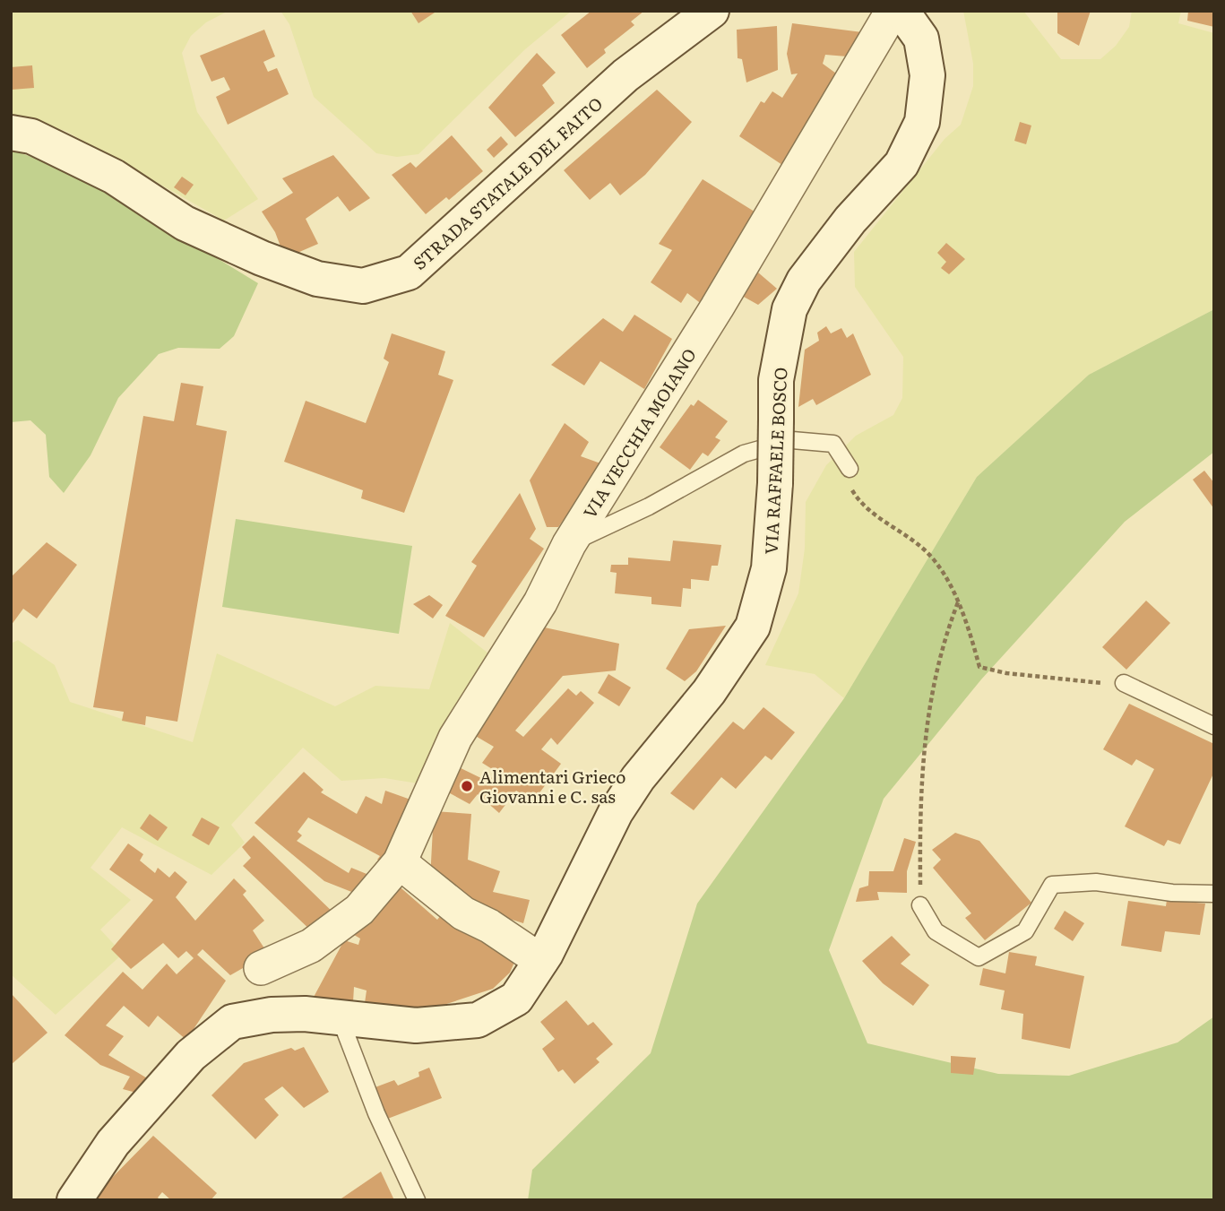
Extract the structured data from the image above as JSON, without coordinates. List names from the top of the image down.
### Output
{
  "streets": {
    "street": ["STRADA STATALE DEL FAITO", "VIA VECCHIA MOIANO", "VIA RAFFAELE BOSCO"]
  },
  "places": ["Alimentari Grieco Giovanni e C. sas"]
}
